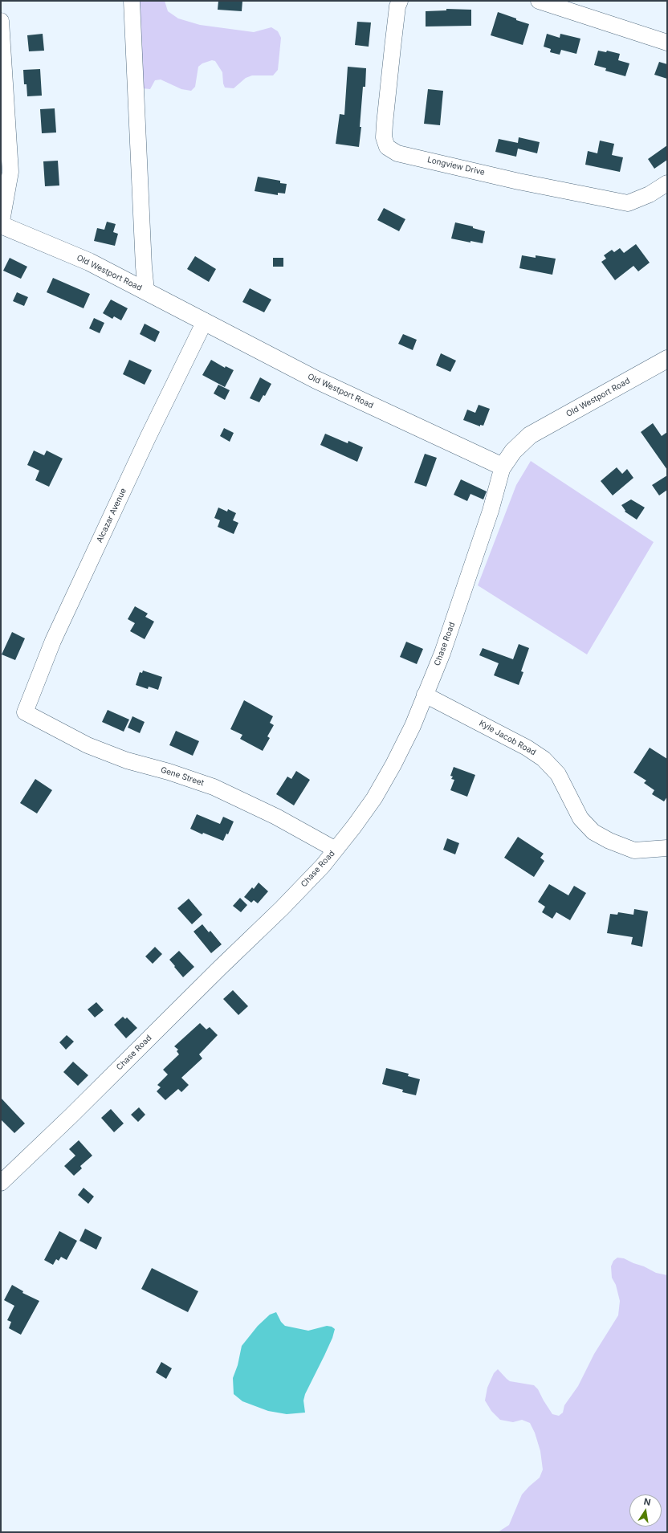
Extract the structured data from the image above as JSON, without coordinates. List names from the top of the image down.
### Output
{
  "streets": {
    "main road": ["Old Westport Road"],
    "street": [
      "Longview Drive",
      "Alcazar Avenue",
      "Chase Road",
      "Kyle Jacob Road",
      "Gene Street"
    ]
  },
  "crossings": [
    ["Old Westport Road", "Alcazar Avenue"],
    ["Old Westport Road", "Chase Road"],
    ["Alcazar Avenue", "Gene Street"],
    ["Chase Road", "Kyle Jacob Road"],
    ["Chase Road", "Gene Street"]
  ],
  "north": "top"
}
